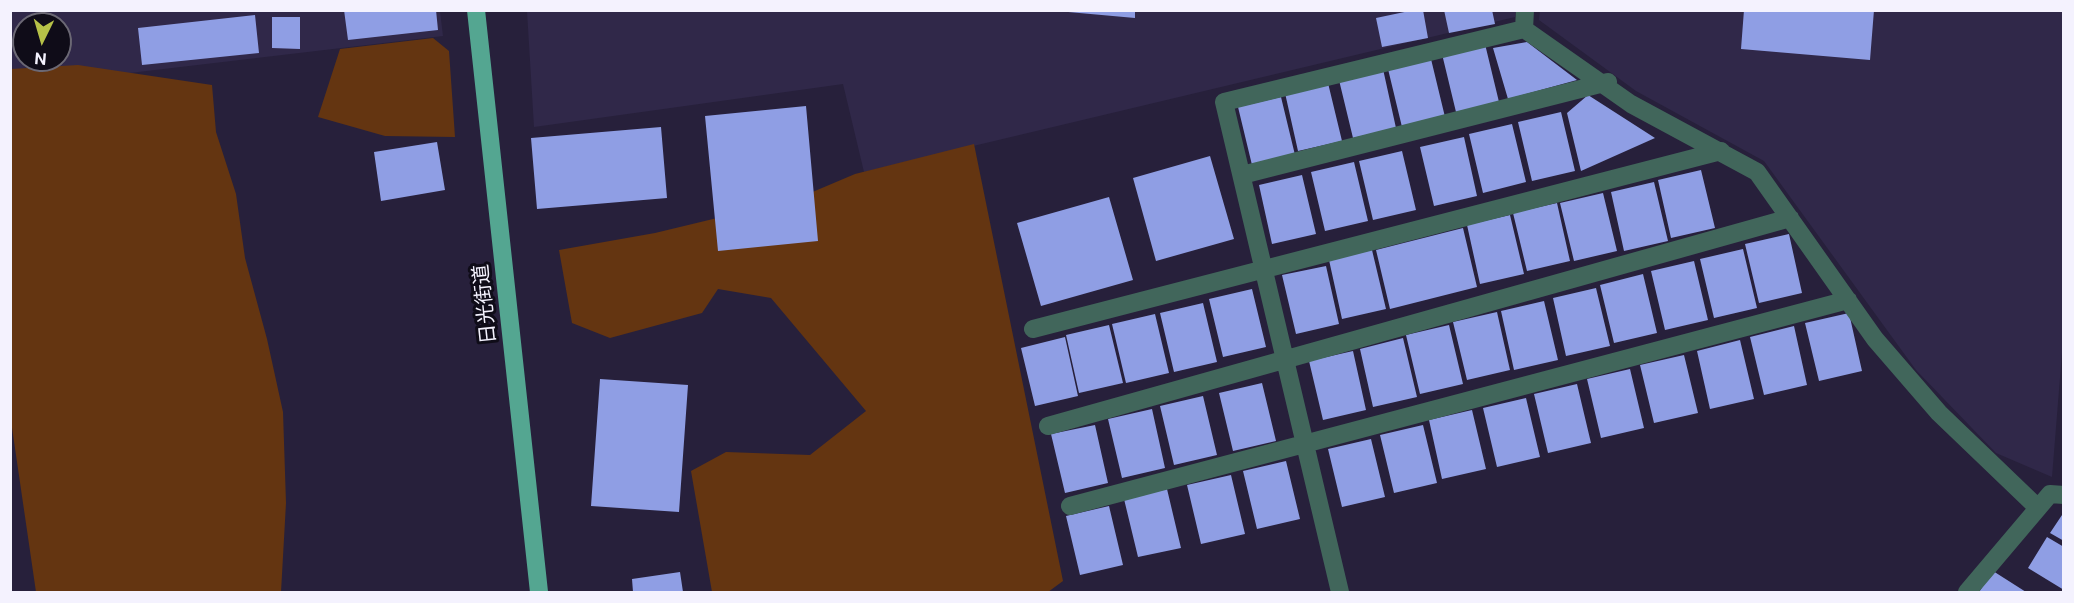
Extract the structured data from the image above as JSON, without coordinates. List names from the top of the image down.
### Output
{
  "streets": {
    "main road": ["日光街道"]
  },
  "north": "bottom"
}
